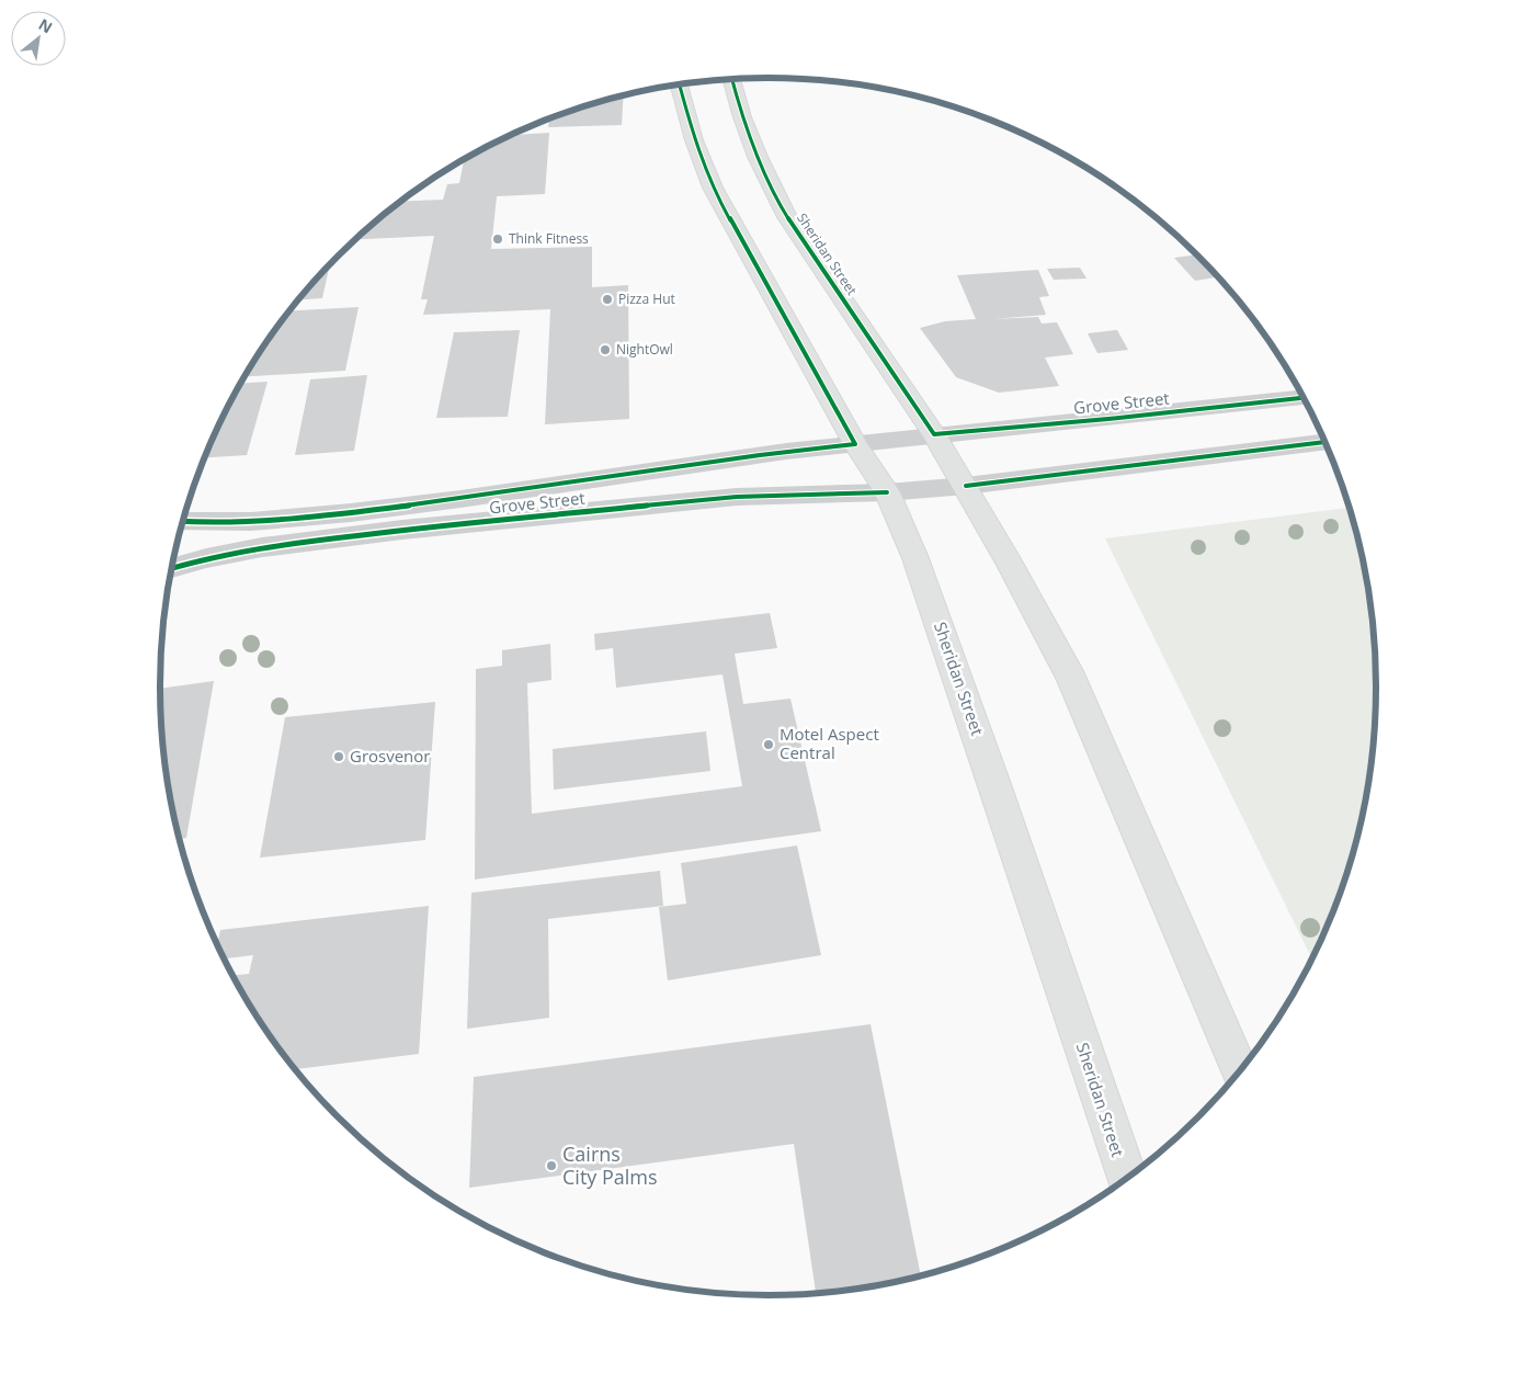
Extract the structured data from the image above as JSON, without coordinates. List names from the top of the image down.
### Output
{
  "streets": {
    "highway": ["Sheridan Street"],
    "street": ["Grove Street"]
  },
  "crossings": [
    ["Sheridan Street", "Grove Street"]
  ],
  "places": [
    "Think Fitness",
    "Pizza Hut",
    "NightOwl",
    "Motel Aspect Central",
    "Grosvenor",
    "Cairns City Palms"
  ],
  "north": "top right"
}
